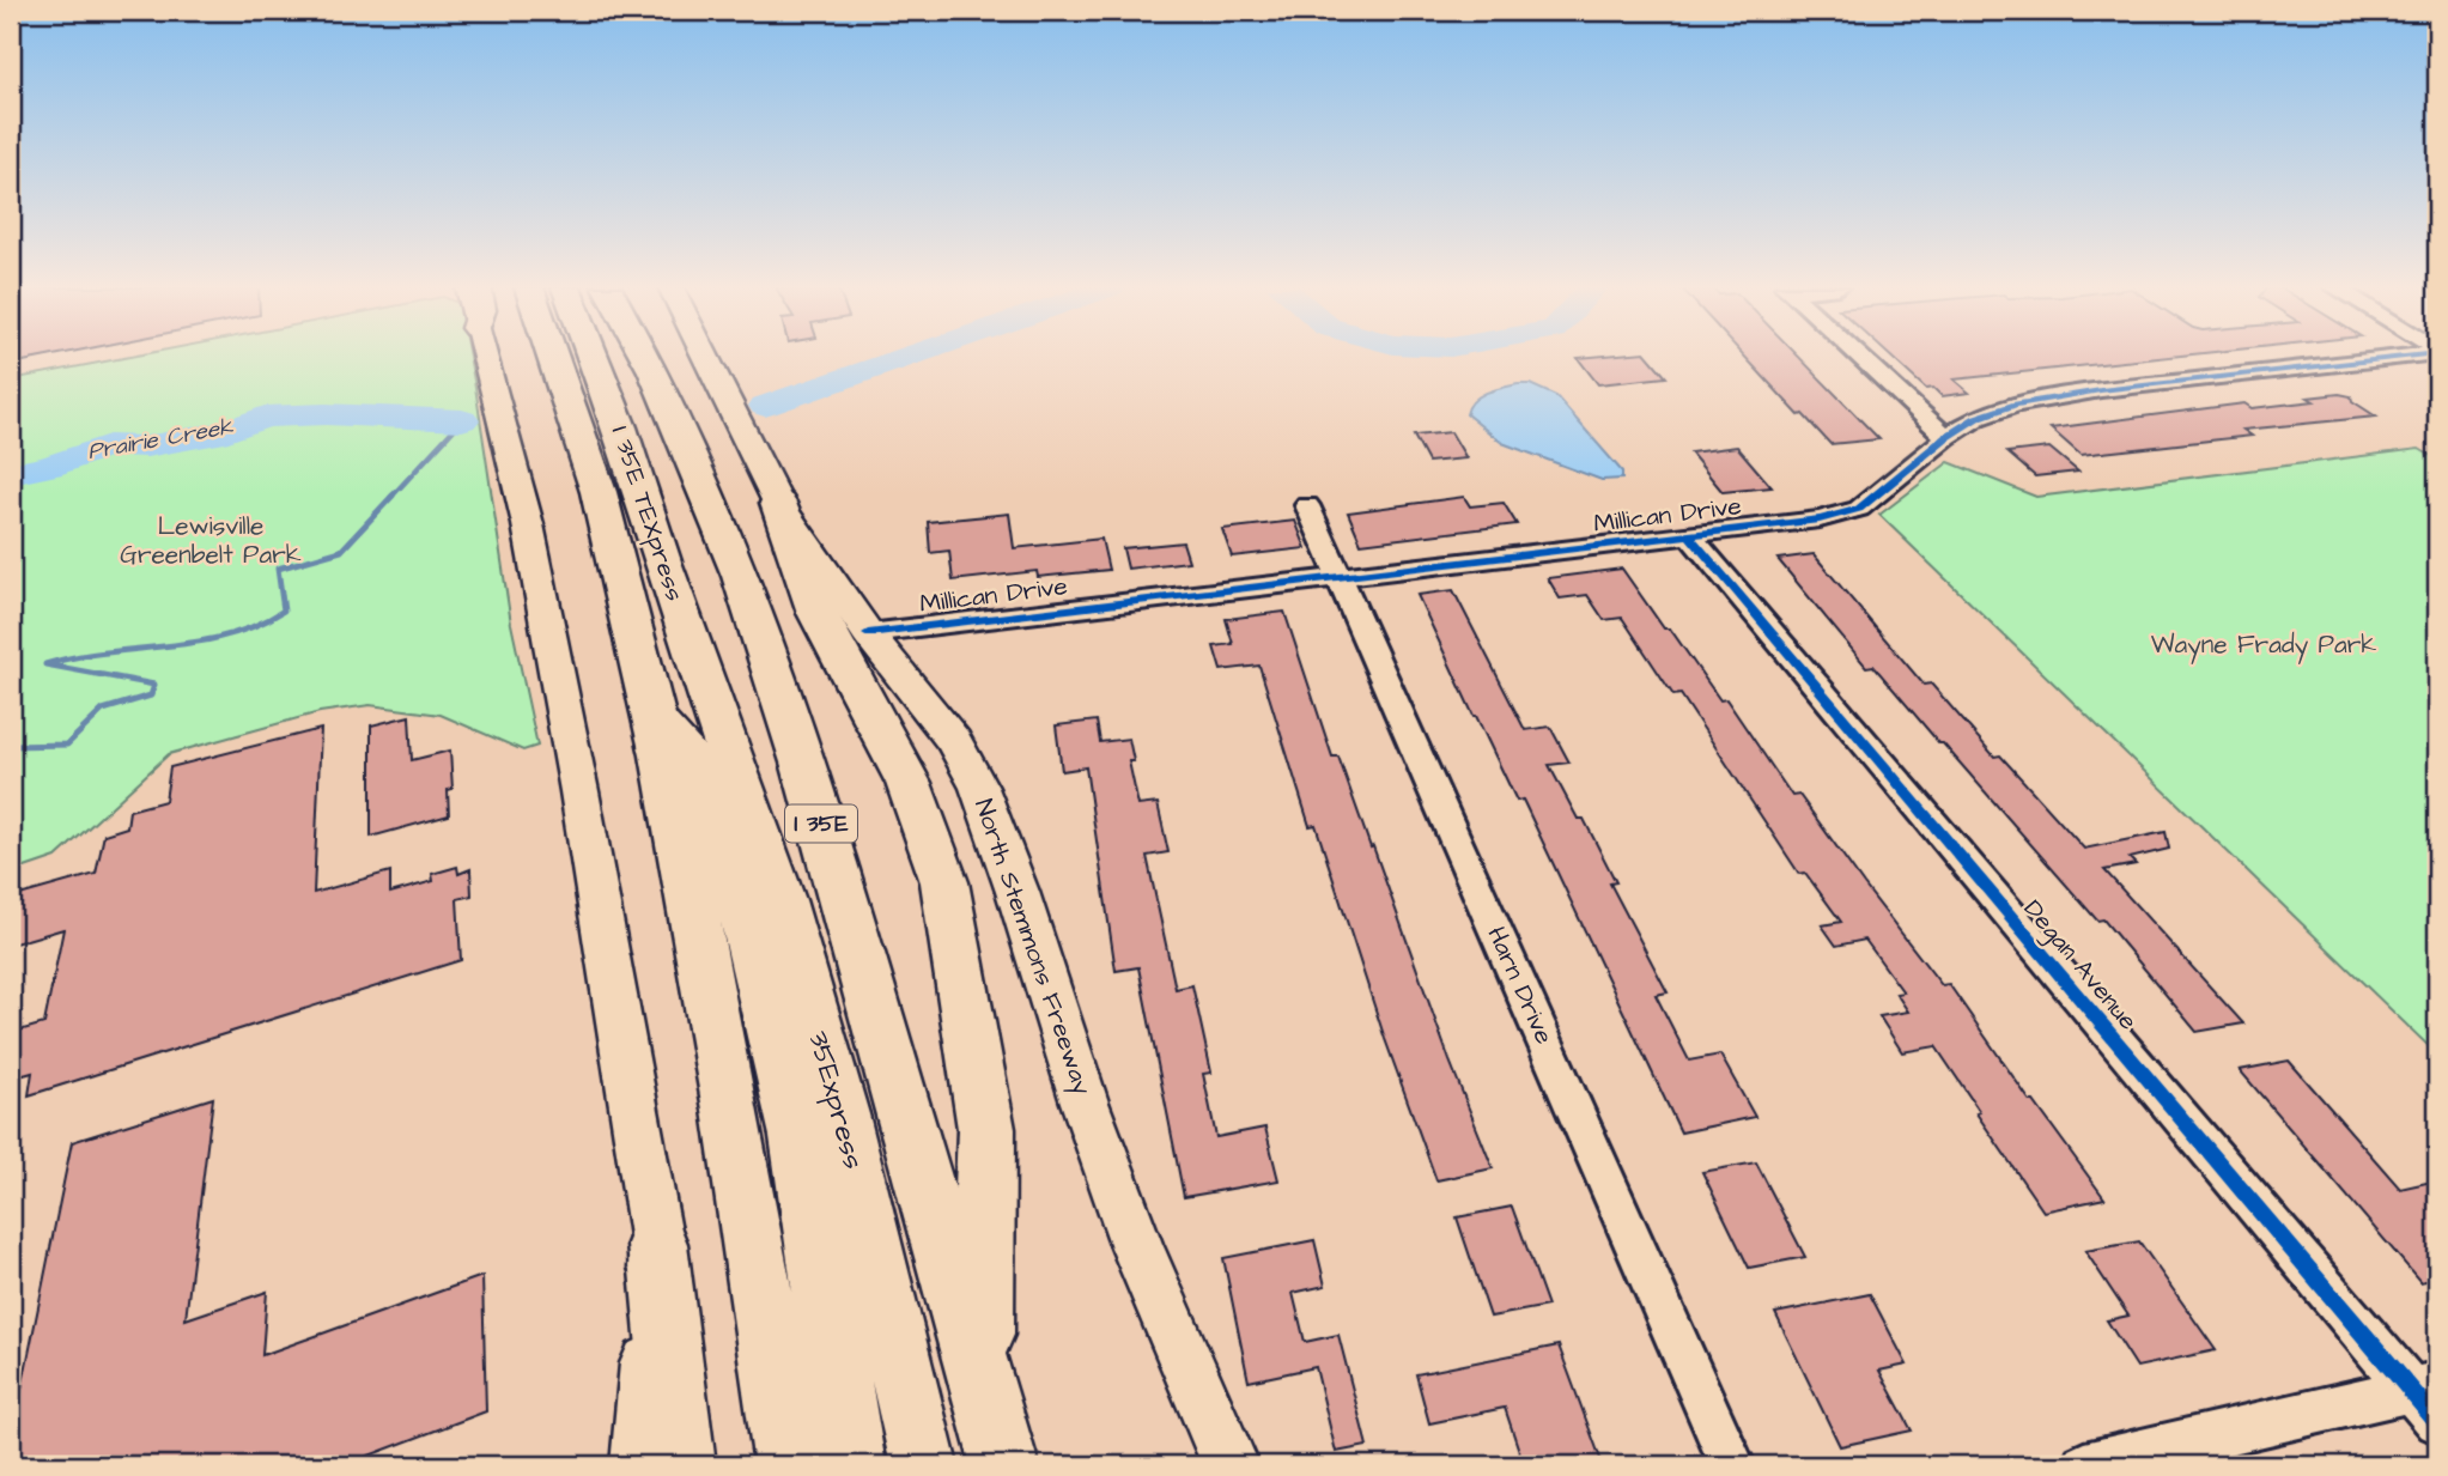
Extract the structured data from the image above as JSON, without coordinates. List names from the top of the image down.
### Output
{
  "streets": {
    "highway": ["I 35E TEXpress", "I 35E", "35Express"],
    "main road": ["North Stemmons Freeway"],
    "street": ["Millican Drive", "Degan Avenue", "Harn Drive"]
  },
  "crossings": [
    ["I 35E TEXpress", "35Express"],
    ["Millican Drive", "North Stemmons Freeway"],
    ["Millican Drive", "Degan Avenue"],
    ["Millican Drive", "Harn Drive"]
  ],
  "water": ["Prairie Creek"],
  "parks": ["Lewisville Greenbelt Park", "Wayne Frady Park"]
}
